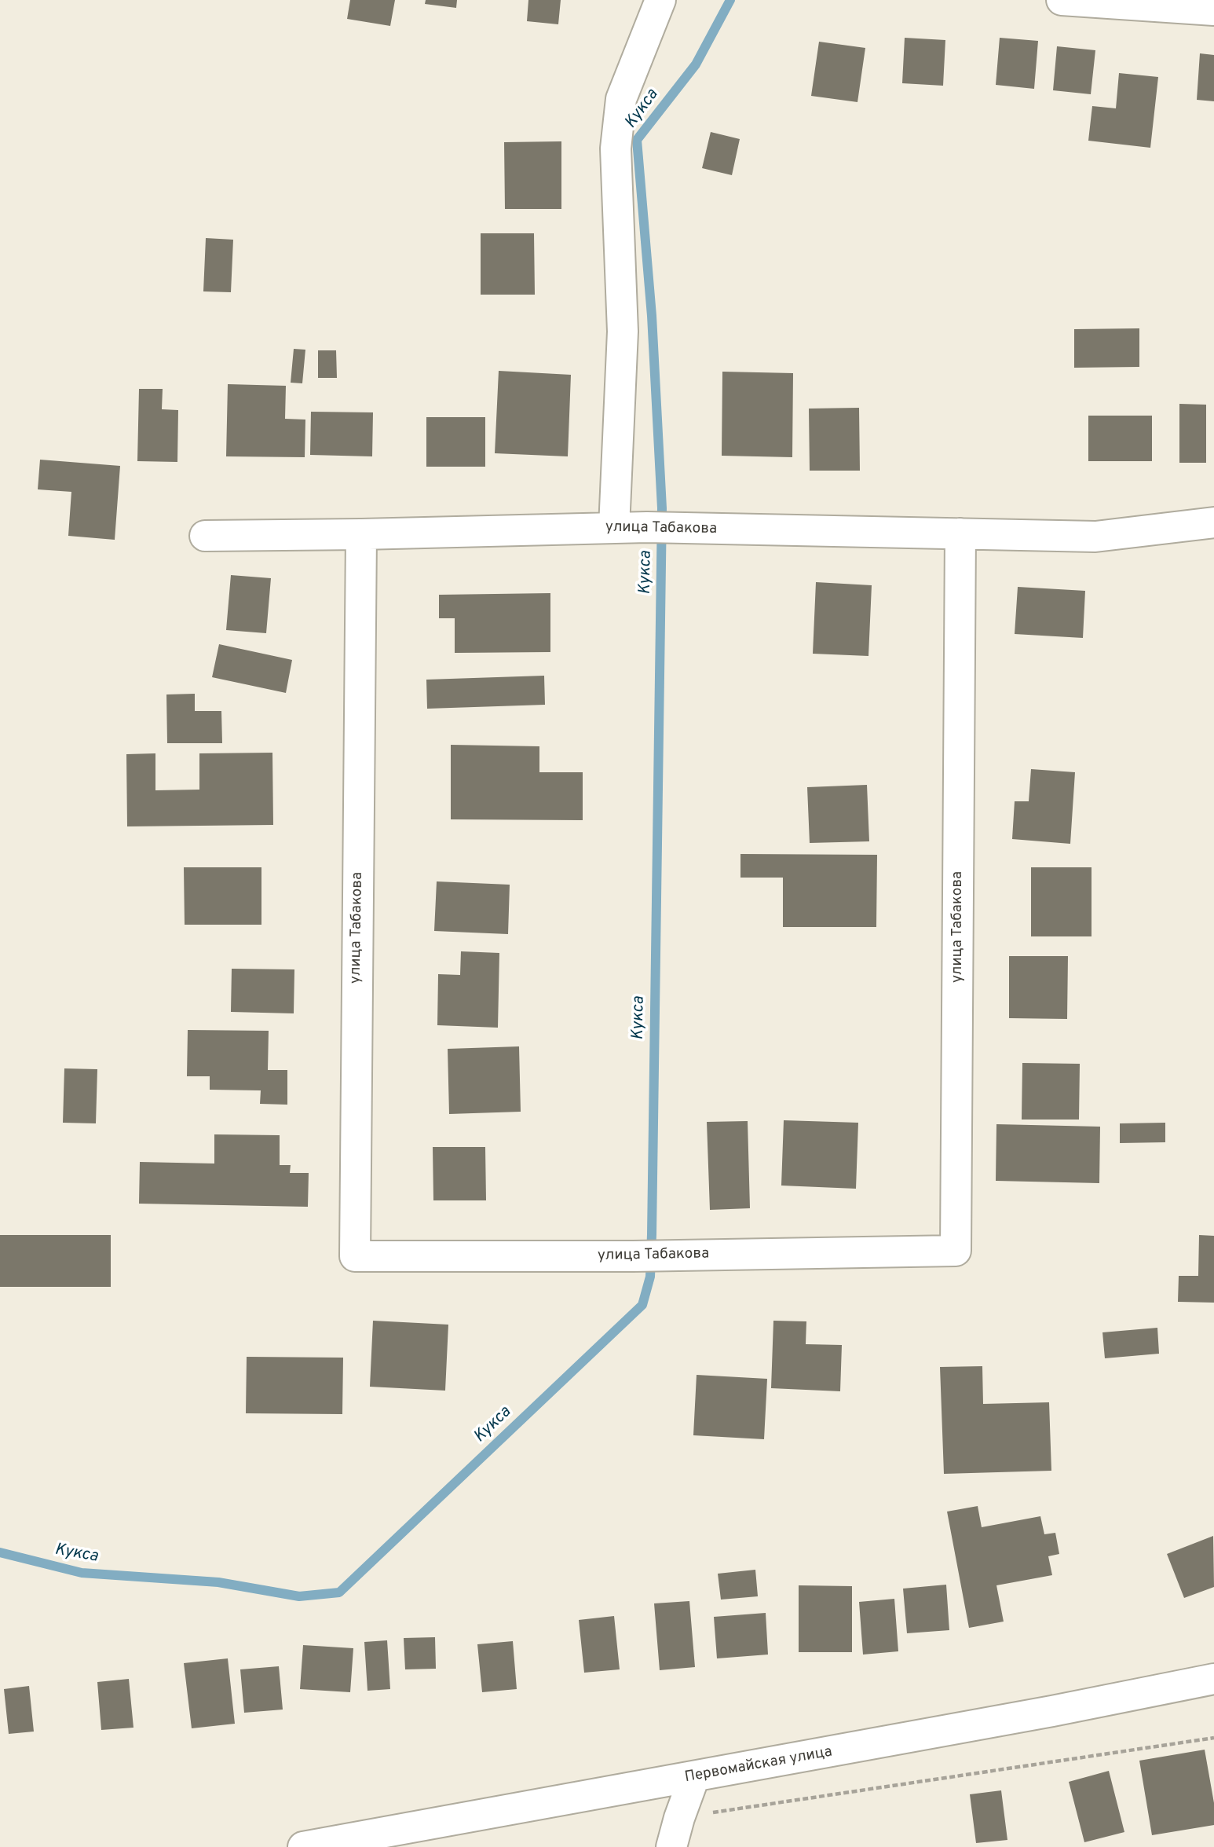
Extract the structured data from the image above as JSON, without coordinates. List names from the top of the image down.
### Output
{
  "streets": {
    "street": ["улица Табакова", "Первомайская улица"]
  },
  "water": ["Кукса"]
}
